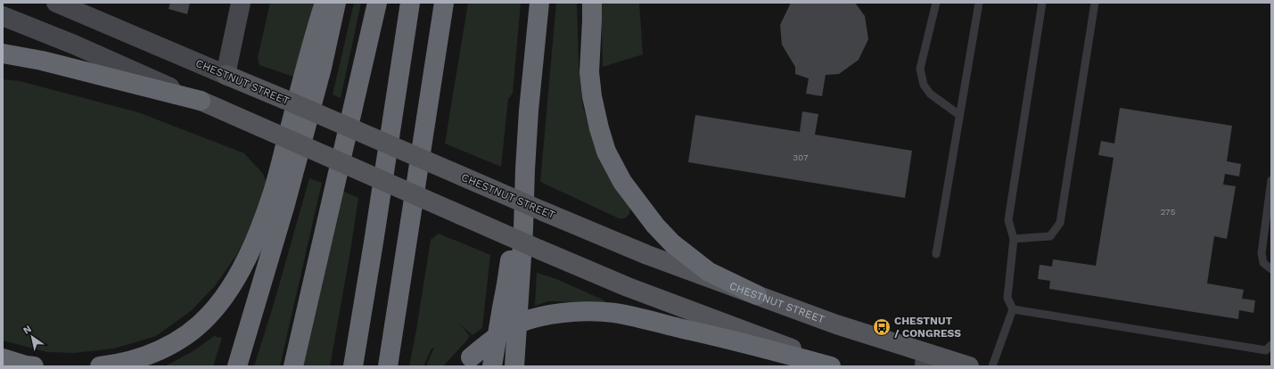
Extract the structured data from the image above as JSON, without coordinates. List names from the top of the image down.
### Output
{
  "streets": {
    "main road": ["CHESTNUT STREET"]
  },
  "places": {
    "bus stop": ["CHESTNUT / CONGRESS"]
  },
  "house_numbers": ["307", "275"],
  "north": "top left"
}
